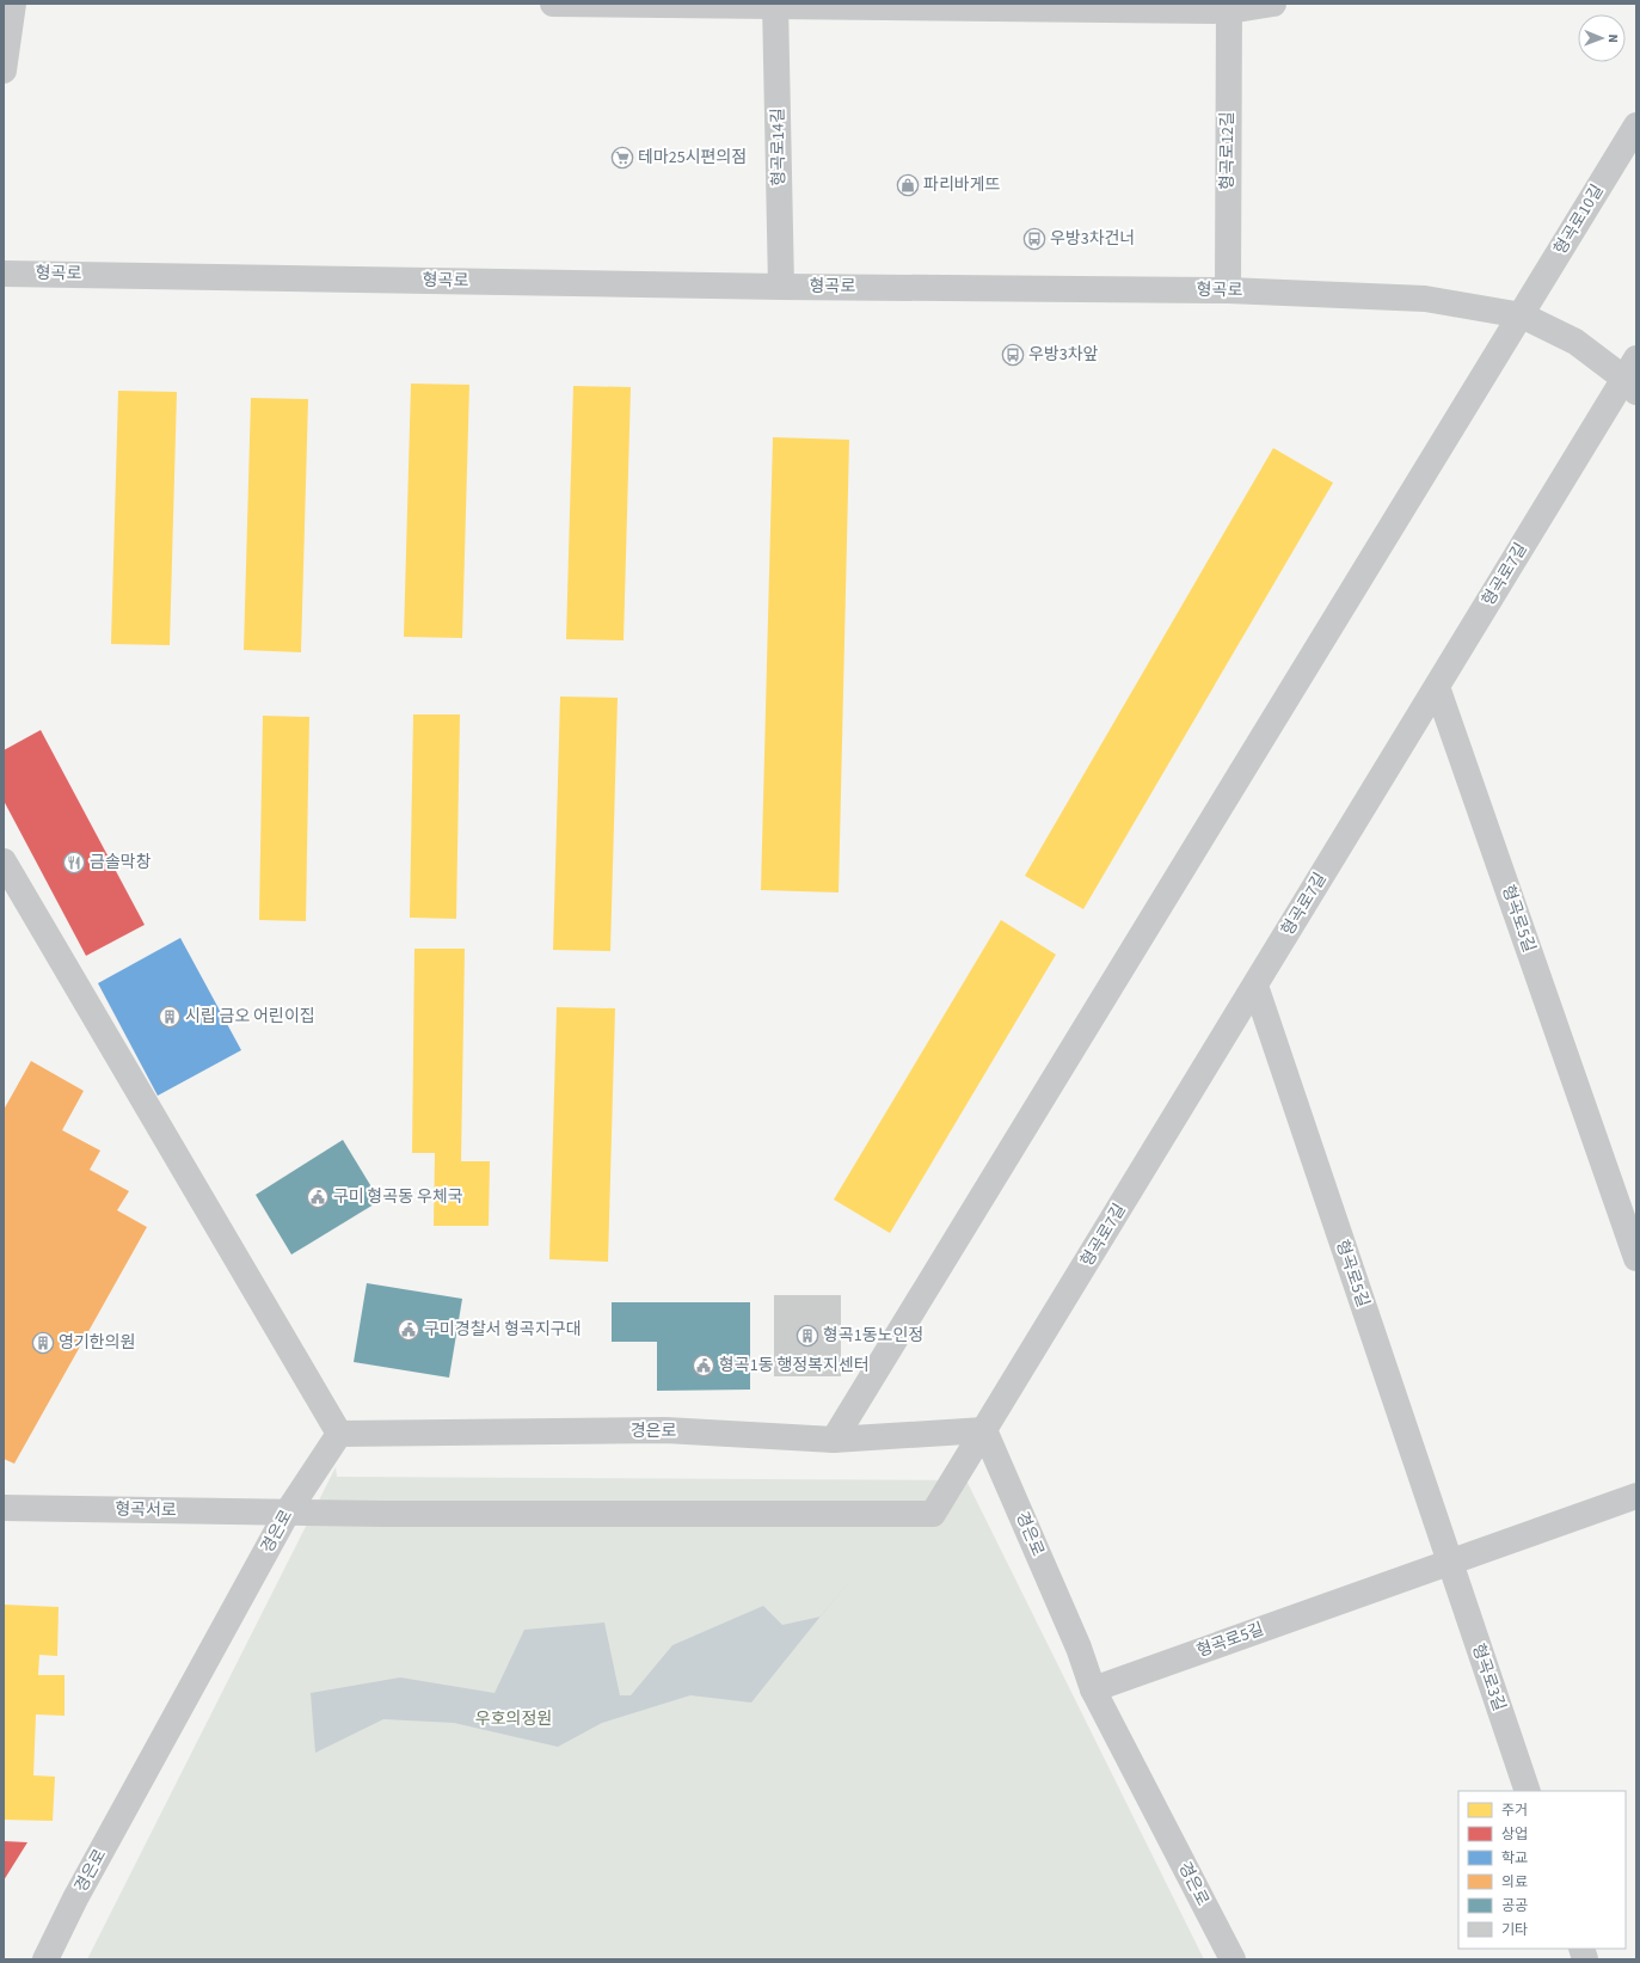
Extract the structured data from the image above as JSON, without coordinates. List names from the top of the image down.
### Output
{
  "streets": {
    "street": [
      "형곡로14길",
      "형곡로12길",
      "형곡로10길",
      "형곡로",
      "형곡로7길",
      "형곡로5길",
      "경은로",
      "형곡서로",
      "형곡로3길"
    ]
  },
  "crossings": [
    ["형곡로14길", "형곡로"],
    ["형곡로12길", "형곡로"],
    ["형곡로10길", "형곡로"],
    ["형곡로10길", "경은로"],
    ["형곡로", "형곡로7길"],
    ["형곡로7길", "형곡로5길"],
    ["형곡로7길", "경은로"],
    ["형곡로7길", "형곡서로"],
    ["형곡로5길", "경은로"],
    ["형곡로5길", "형곡로3길"],
    ["경은로", "형곡서로"]
  ],
  "parks": ["우호의정원"],
  "places": {
    "supermarket": ["테마25시편의점"],
    "shop": ["파리바게뜨"],
    "bus stop": ["우방3차건너", "우방3차앞"],
    "restaurant": ["금솔막창"],
    "building": ["시립 금오 어린이집", "형곡1동노인정", "영기한의원"],
    "public building": ["구미 형곡동 우체국", "구미경찰서 형곡지구대", "형곡1동 행정복지센터"]
  },
  "legend": [
    "주거",
    "상업",
    "학교",
    "의료",
    "공공",
    "기타"
  ],
  "north": "right"
}
